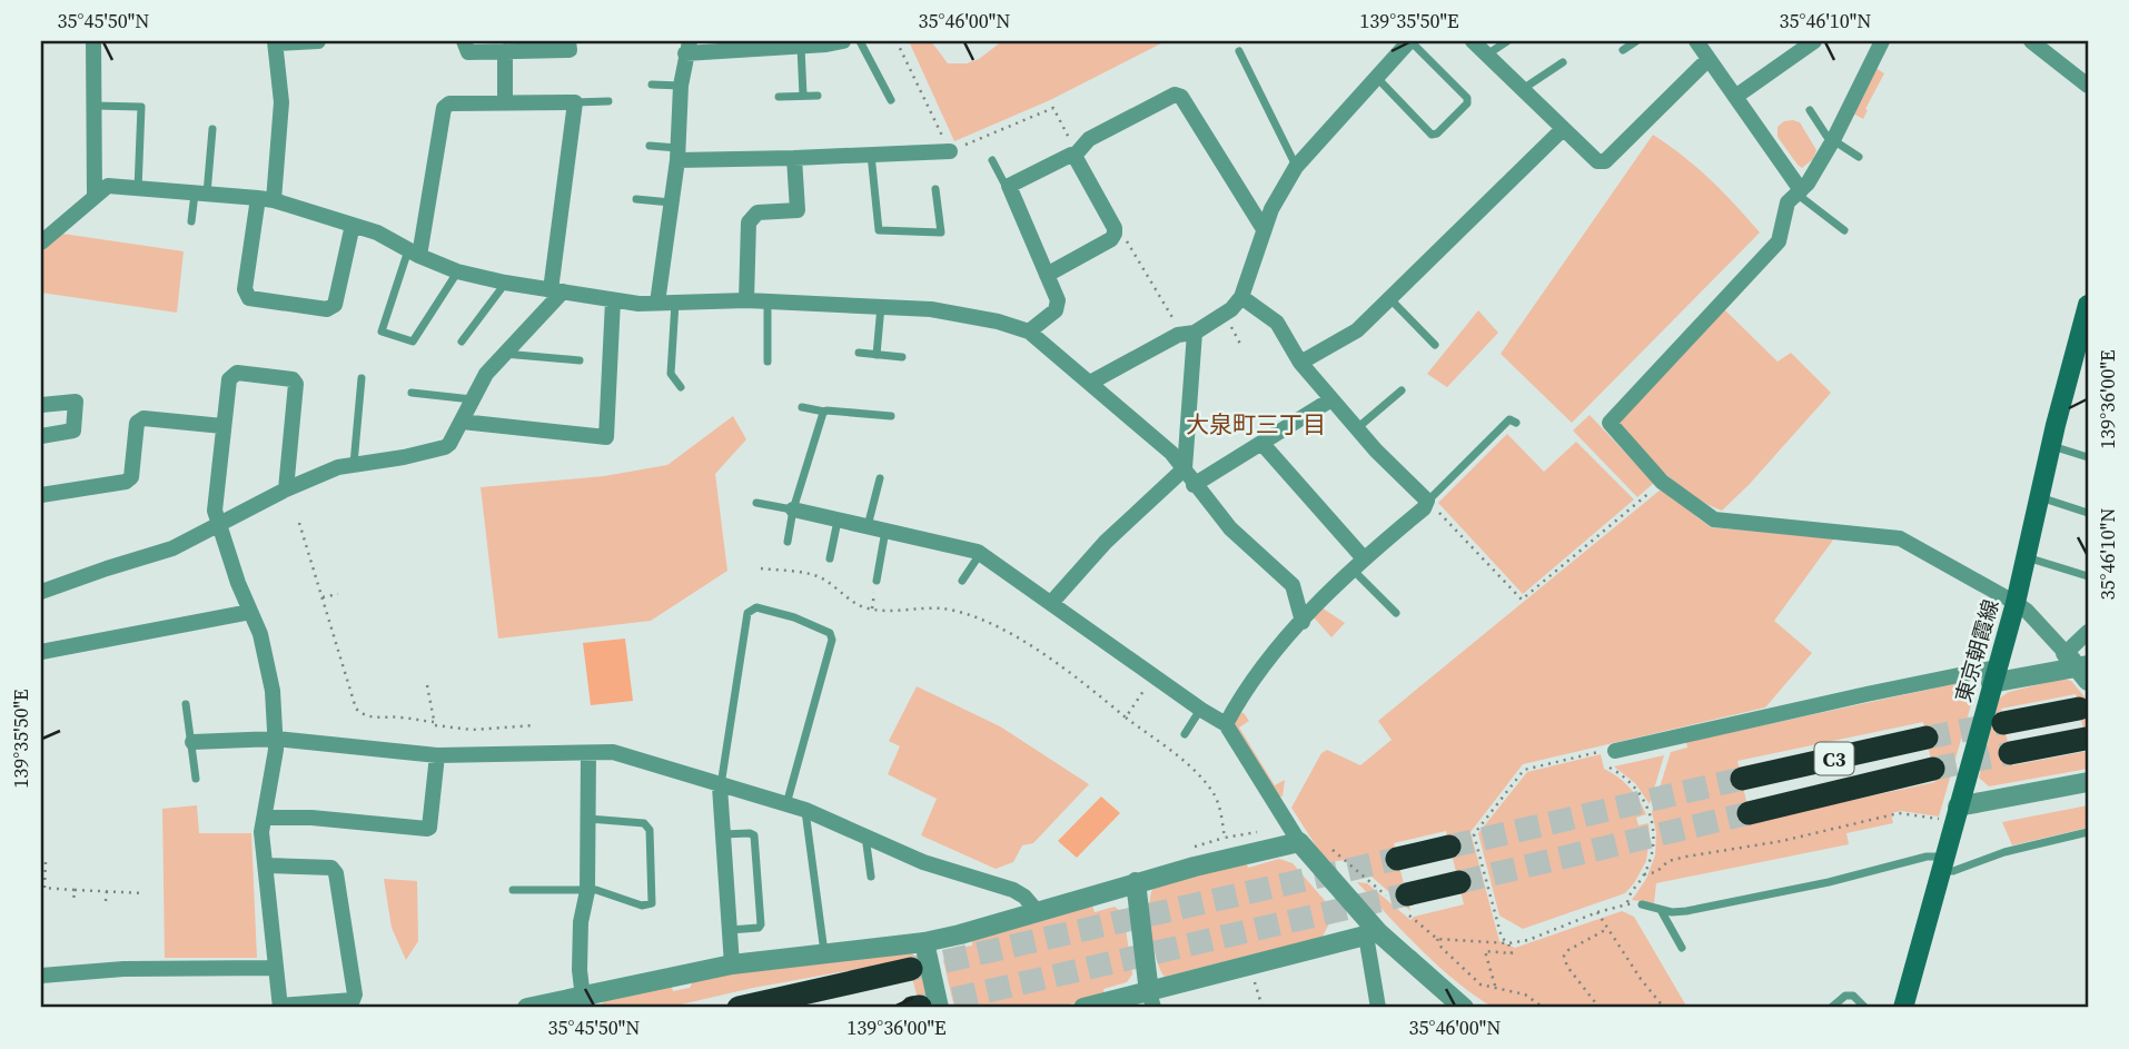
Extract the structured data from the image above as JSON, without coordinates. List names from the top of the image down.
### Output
{
  "streets": {
    "highway": ["C3"],
    "main road": ["東京朝霞線"]
  },
  "districts": ["大泉町三丁目"],
  "coordinates": [
    "35°45'50\"N",
    "35°46'00\"N",
    "139°35'50\"E",
    "35°46'10\"N",
    "139°36'00\"E"
  ]
}
